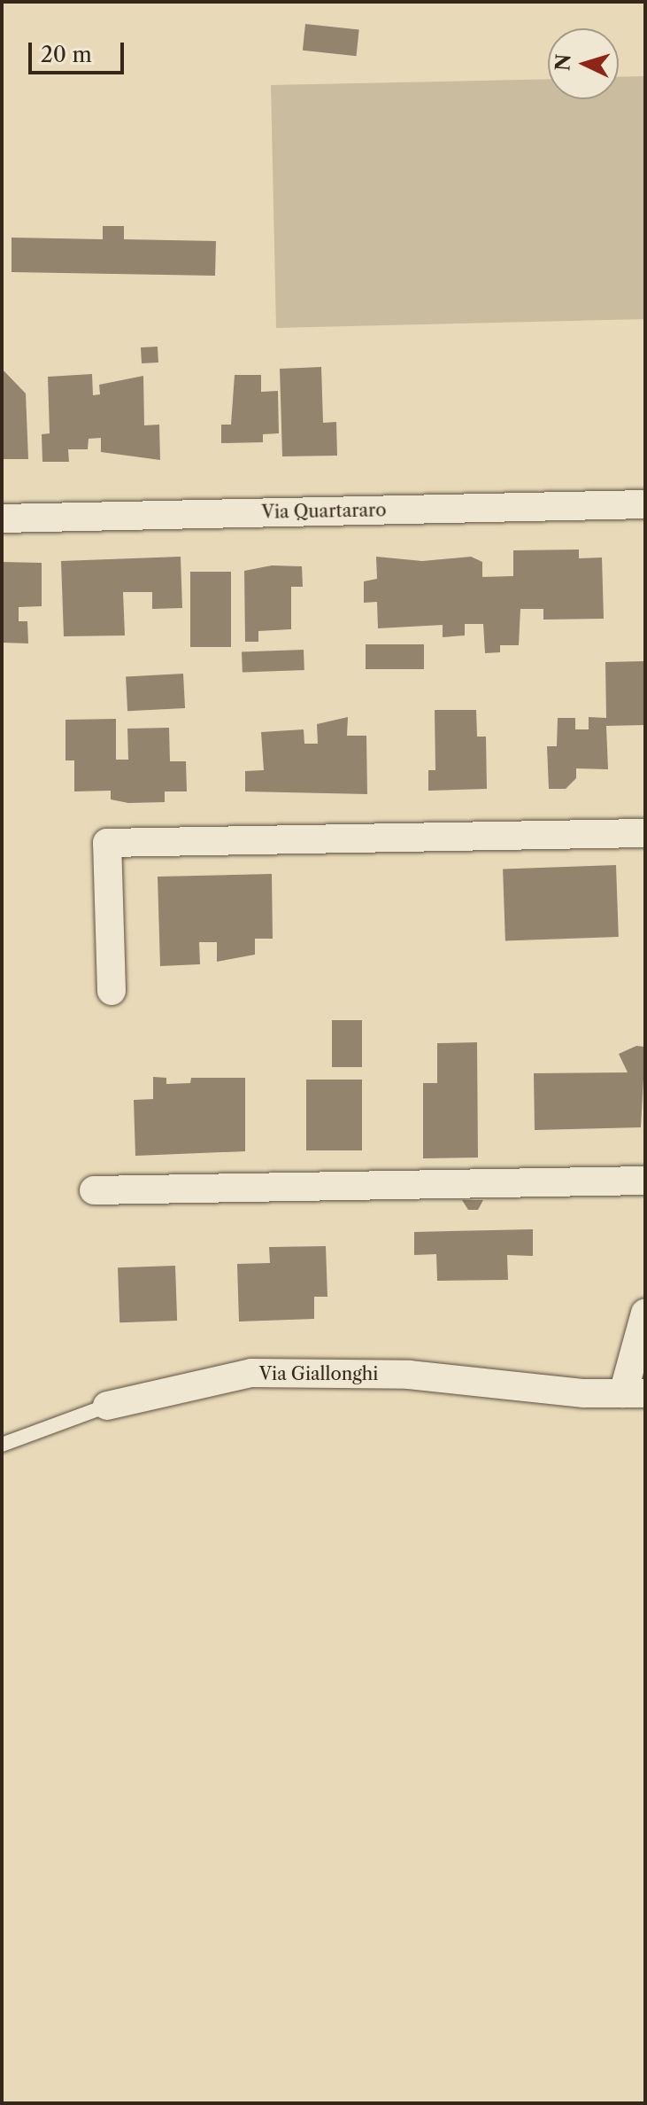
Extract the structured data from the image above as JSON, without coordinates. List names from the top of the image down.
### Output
{
  "streets": {
    "street": ["Via Quartararo", "Via Giallonghi"]
  },
  "scale_bar": "20 m",
  "north": "left"
}
